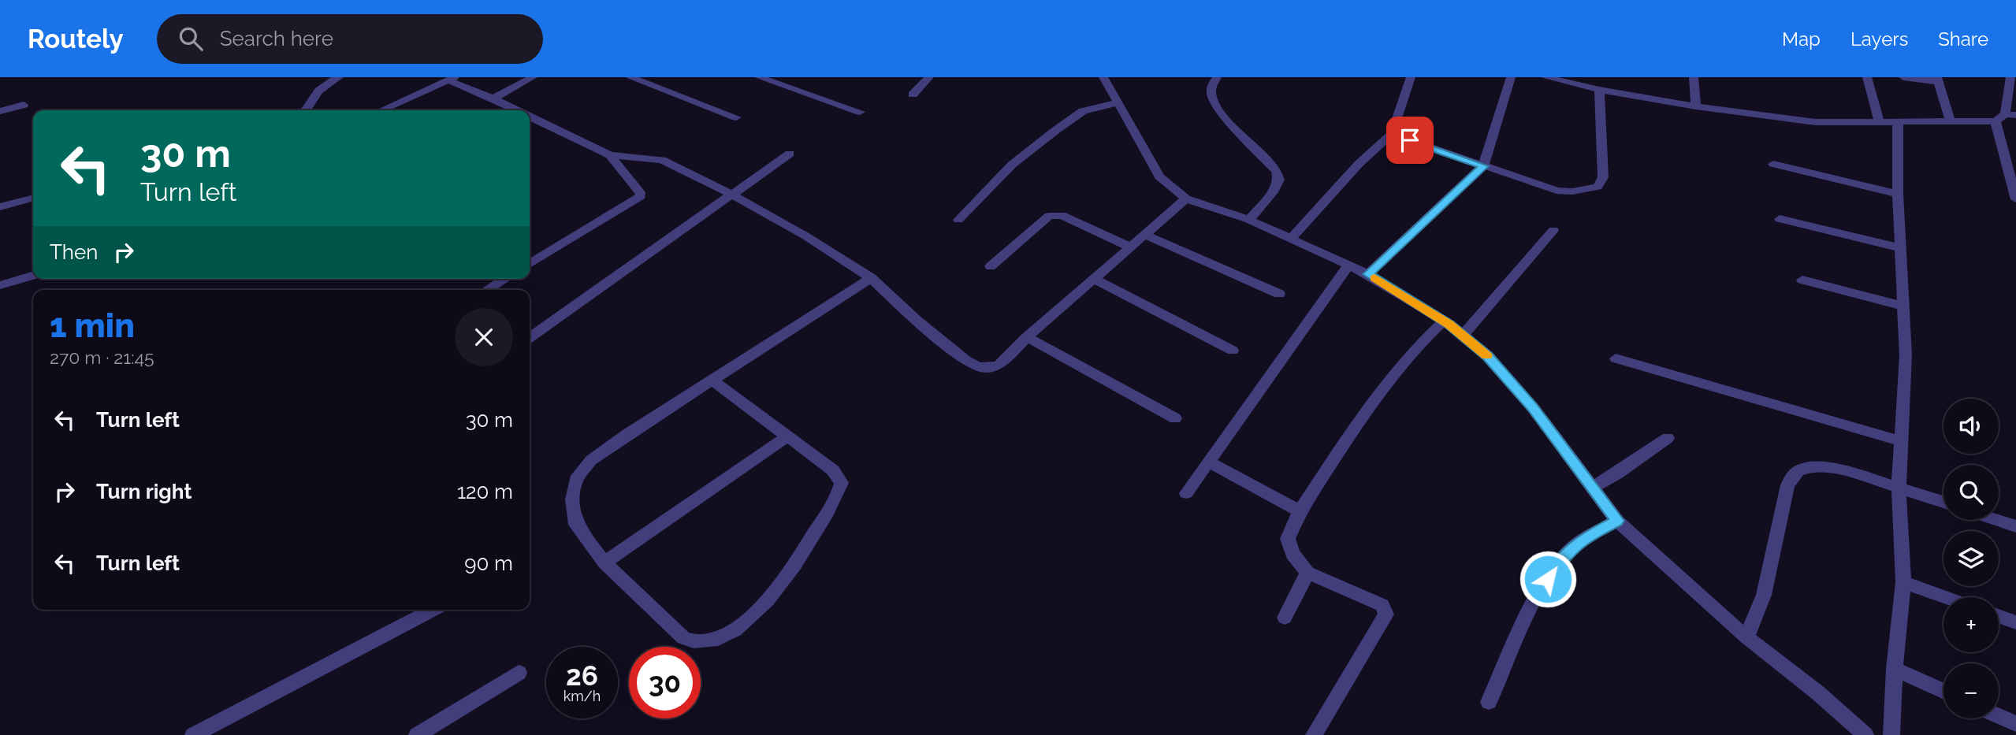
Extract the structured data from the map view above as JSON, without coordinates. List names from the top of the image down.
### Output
{
  "page": {
    "header": "Routely",
    "search": "Search here",
    "nav": ["Map", "Layers", "Share"],
    "turn": ["30 m", "Turn left"],
    "then": "Then",
    "heading": ["1 min", "270 m · 21:45"],
    "list": [
      {
        "name": "Turn left",
        "value": "30 m"
      },
      {
        "name": "Turn right",
        "value": "120 m"
      },
      {
        "name": "Turn left",
        "value": "90 m"
      }
    ],
    "map_buttons": ["+", "−"],
    "speed": "26 km/h",
    "limit": "30"
  }
}
